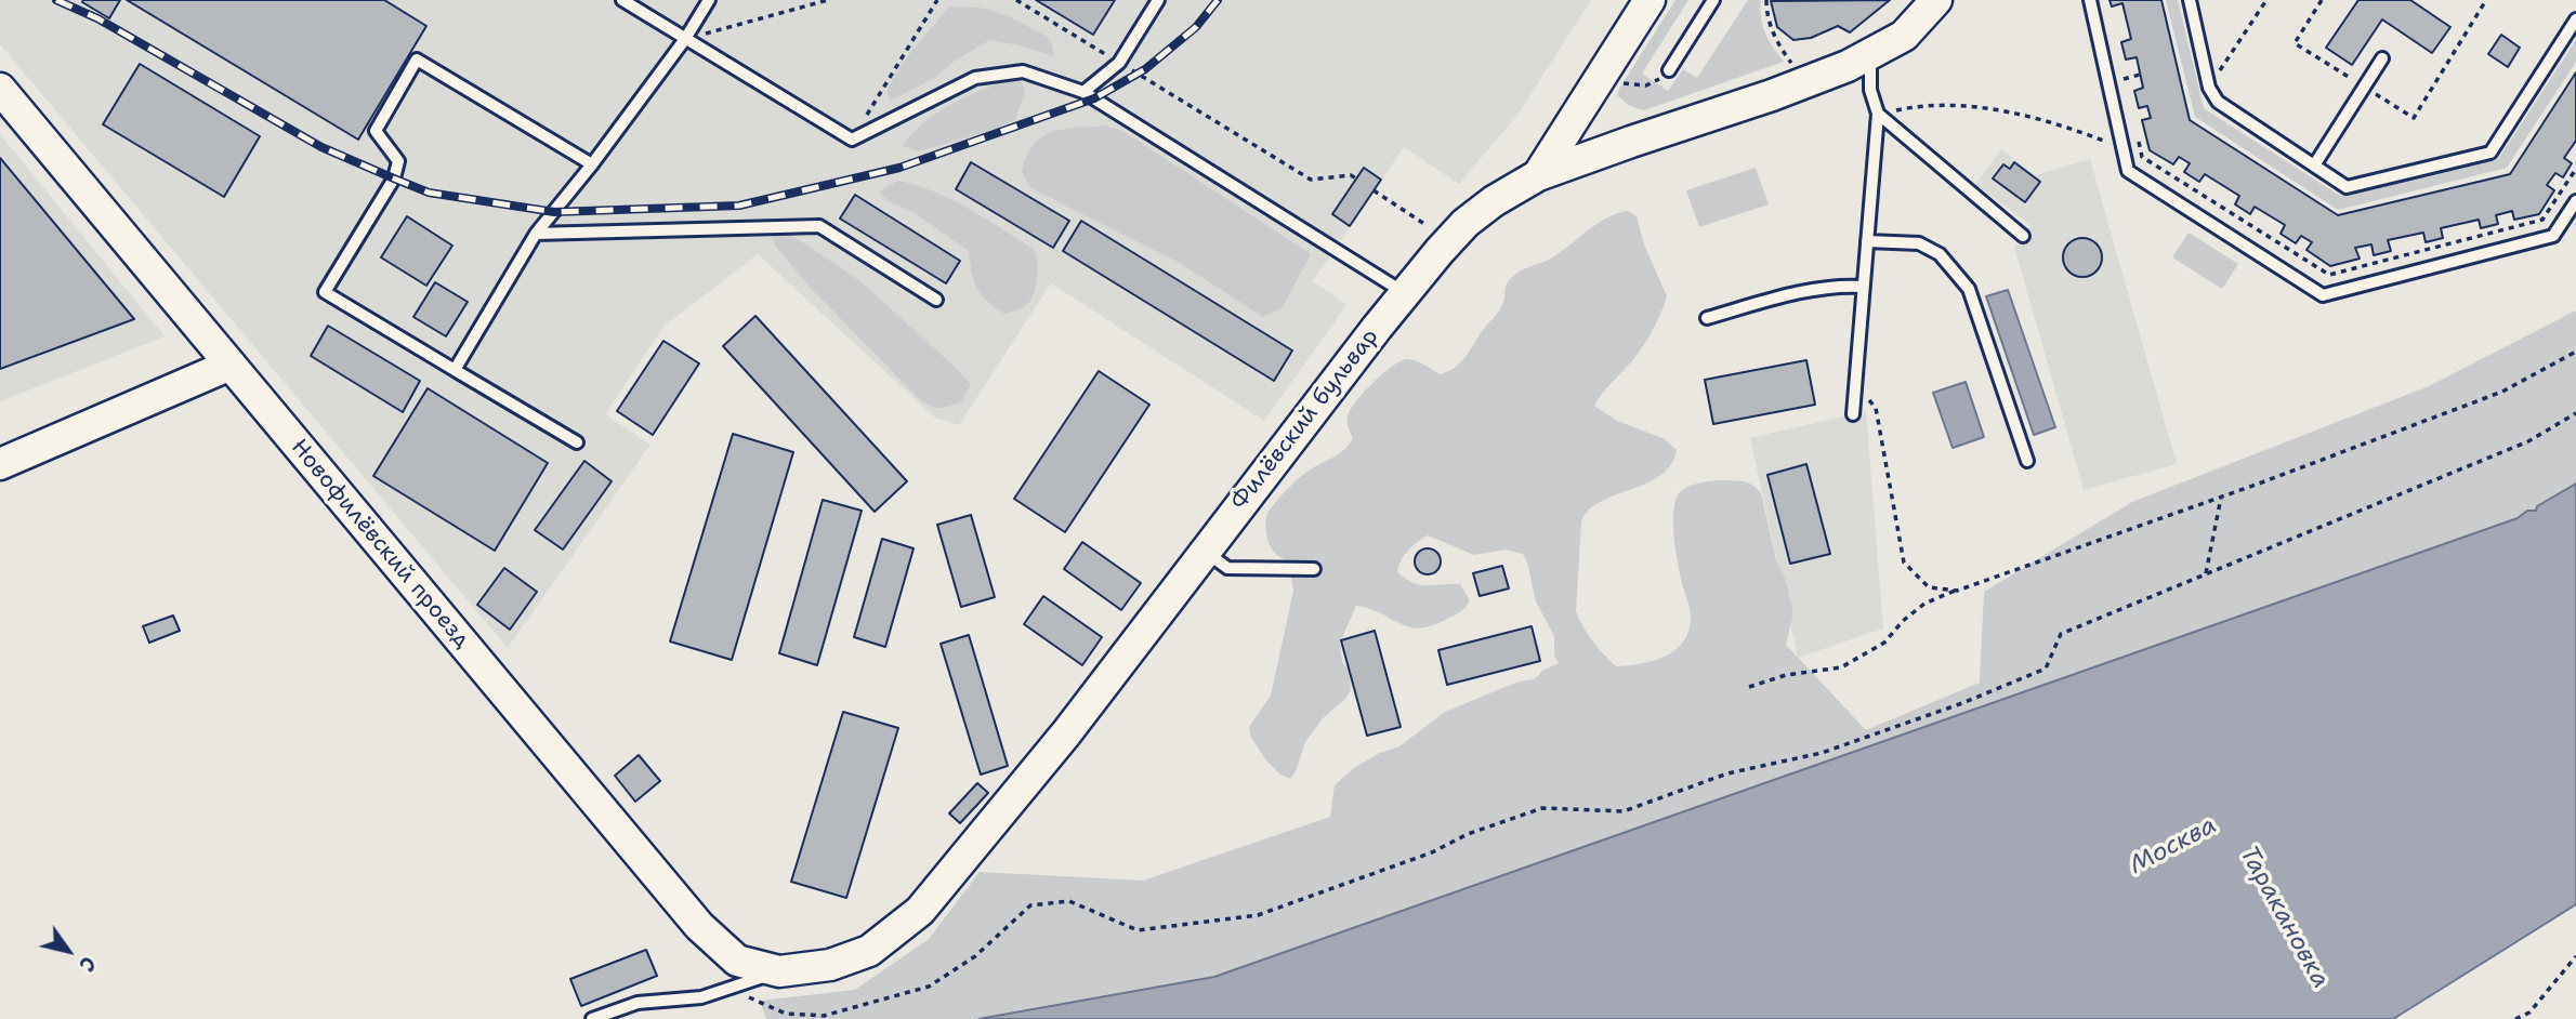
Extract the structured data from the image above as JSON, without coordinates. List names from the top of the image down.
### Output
{
  "streets": {
    "street": ["Филёвский бульвар", "Новофилёвский проезд"]
  },
  "crossings": [
    ["Филёвский бульвар", "Новофилёвский проезд"]
  ],
  "water": ["Москва", "Таракановка"],
  "north": "bottom right"
}
